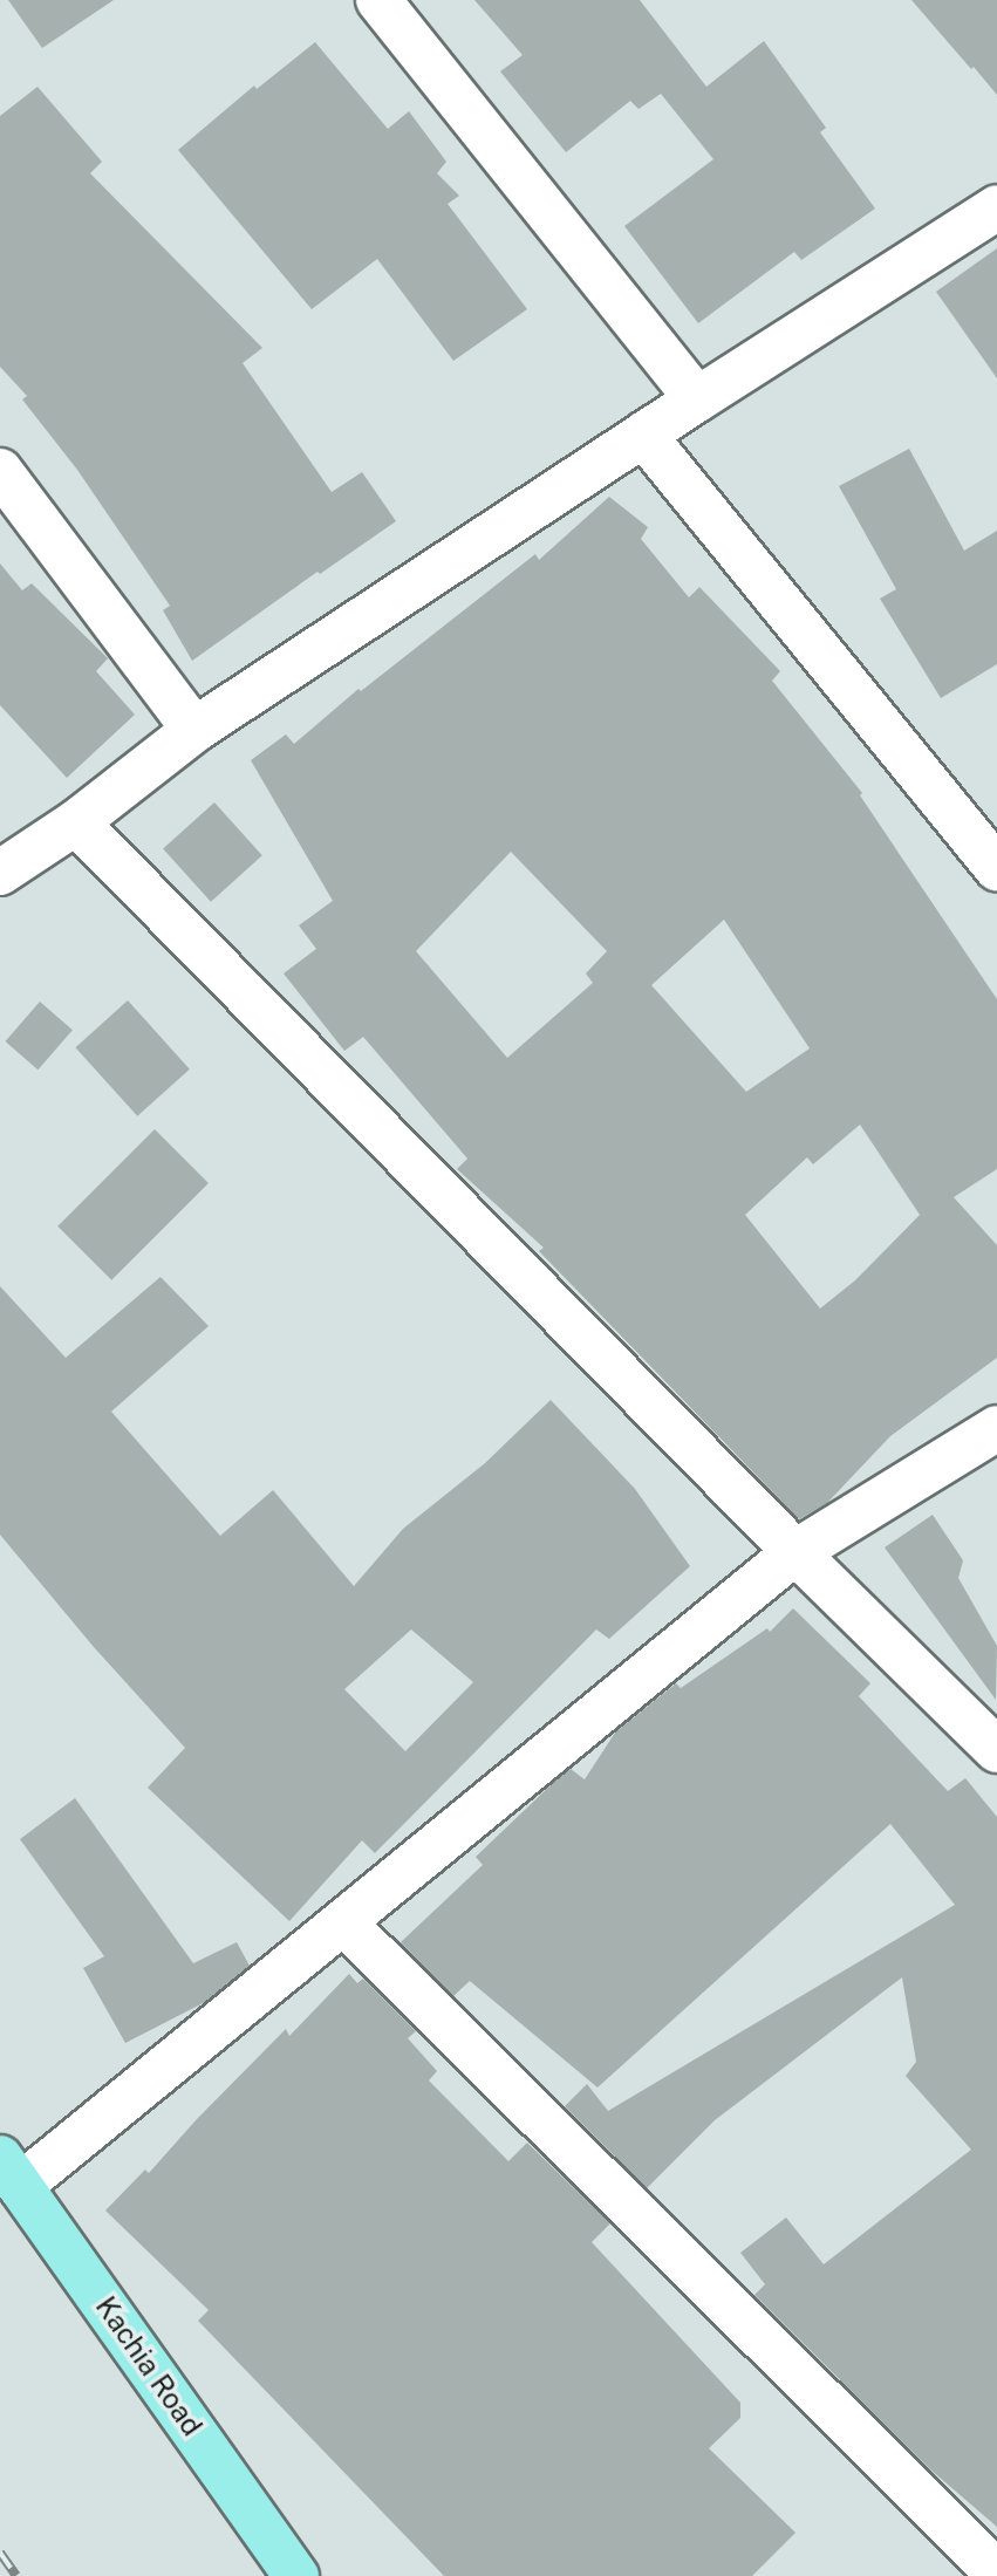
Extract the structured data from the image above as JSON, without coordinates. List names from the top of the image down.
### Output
{
  "streets": {
    "main road": ["Kachia Road"]
  }
}
